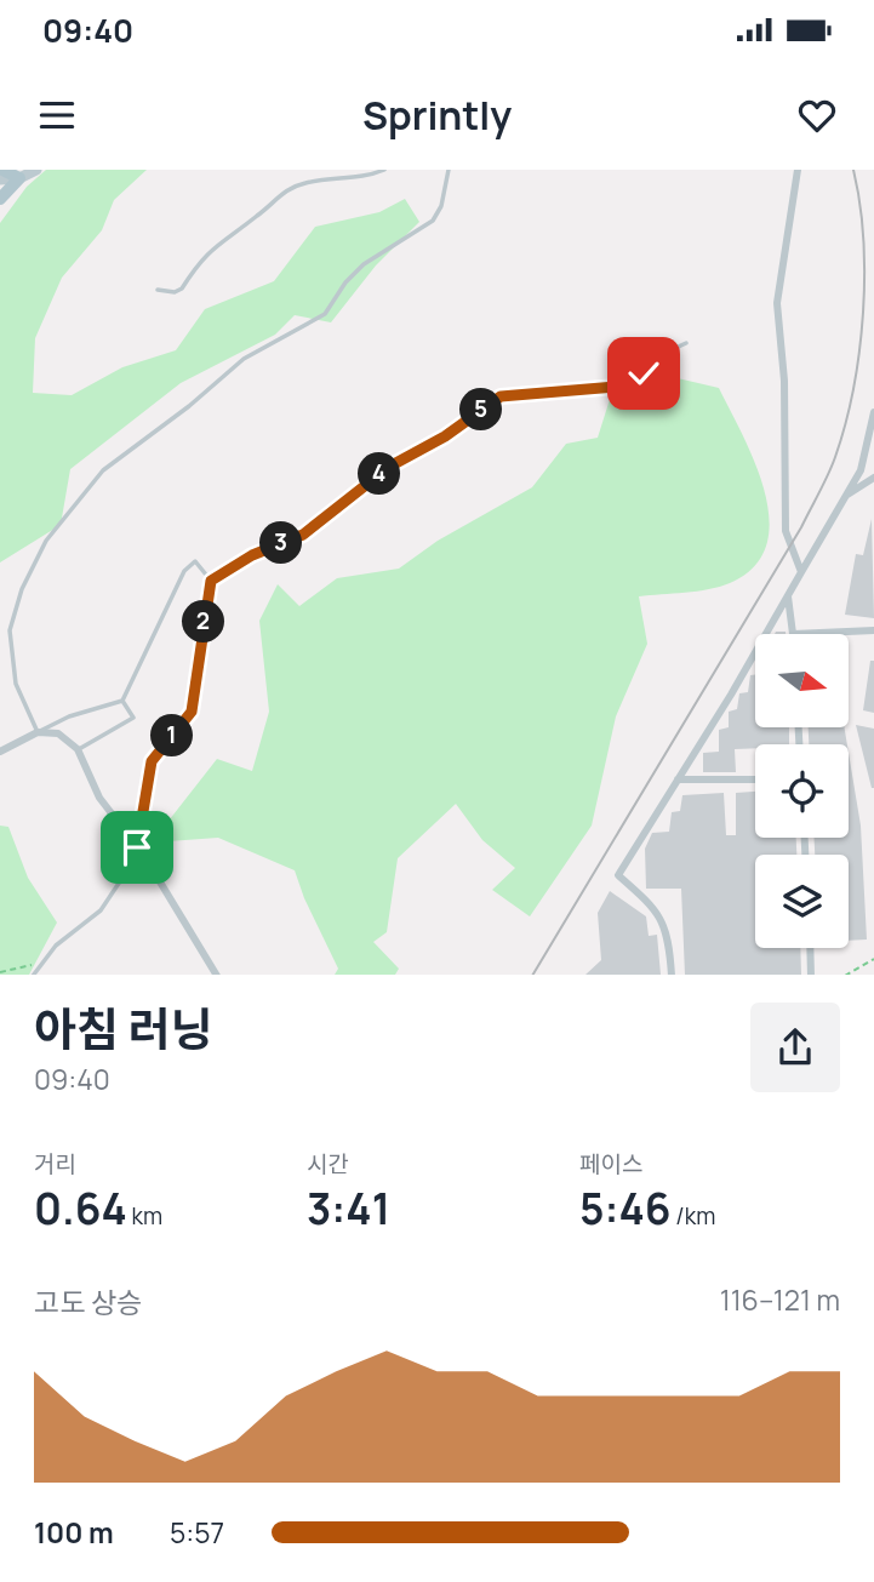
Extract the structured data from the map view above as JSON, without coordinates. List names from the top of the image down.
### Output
{
  "north": "right",
  "page": {
    "status": "09:40",
    "header": "Sprintly",
    "pins": [
      "5",
      "4",
      "3",
      "2",
      "1"
    ],
    "heading": ["아침 러닝", "09:40"],
    "stats": [
      ["거리", "0.64 km"],
      ["시간", "3:41"],
      ["페이스", "5:46 /km"]
    ],
    "chart": ["고도 상승", "116–121 m"],
    "list": [
      {
        "name": "100 m",
        "note": "5:57"
      }
    ]
  }
}
